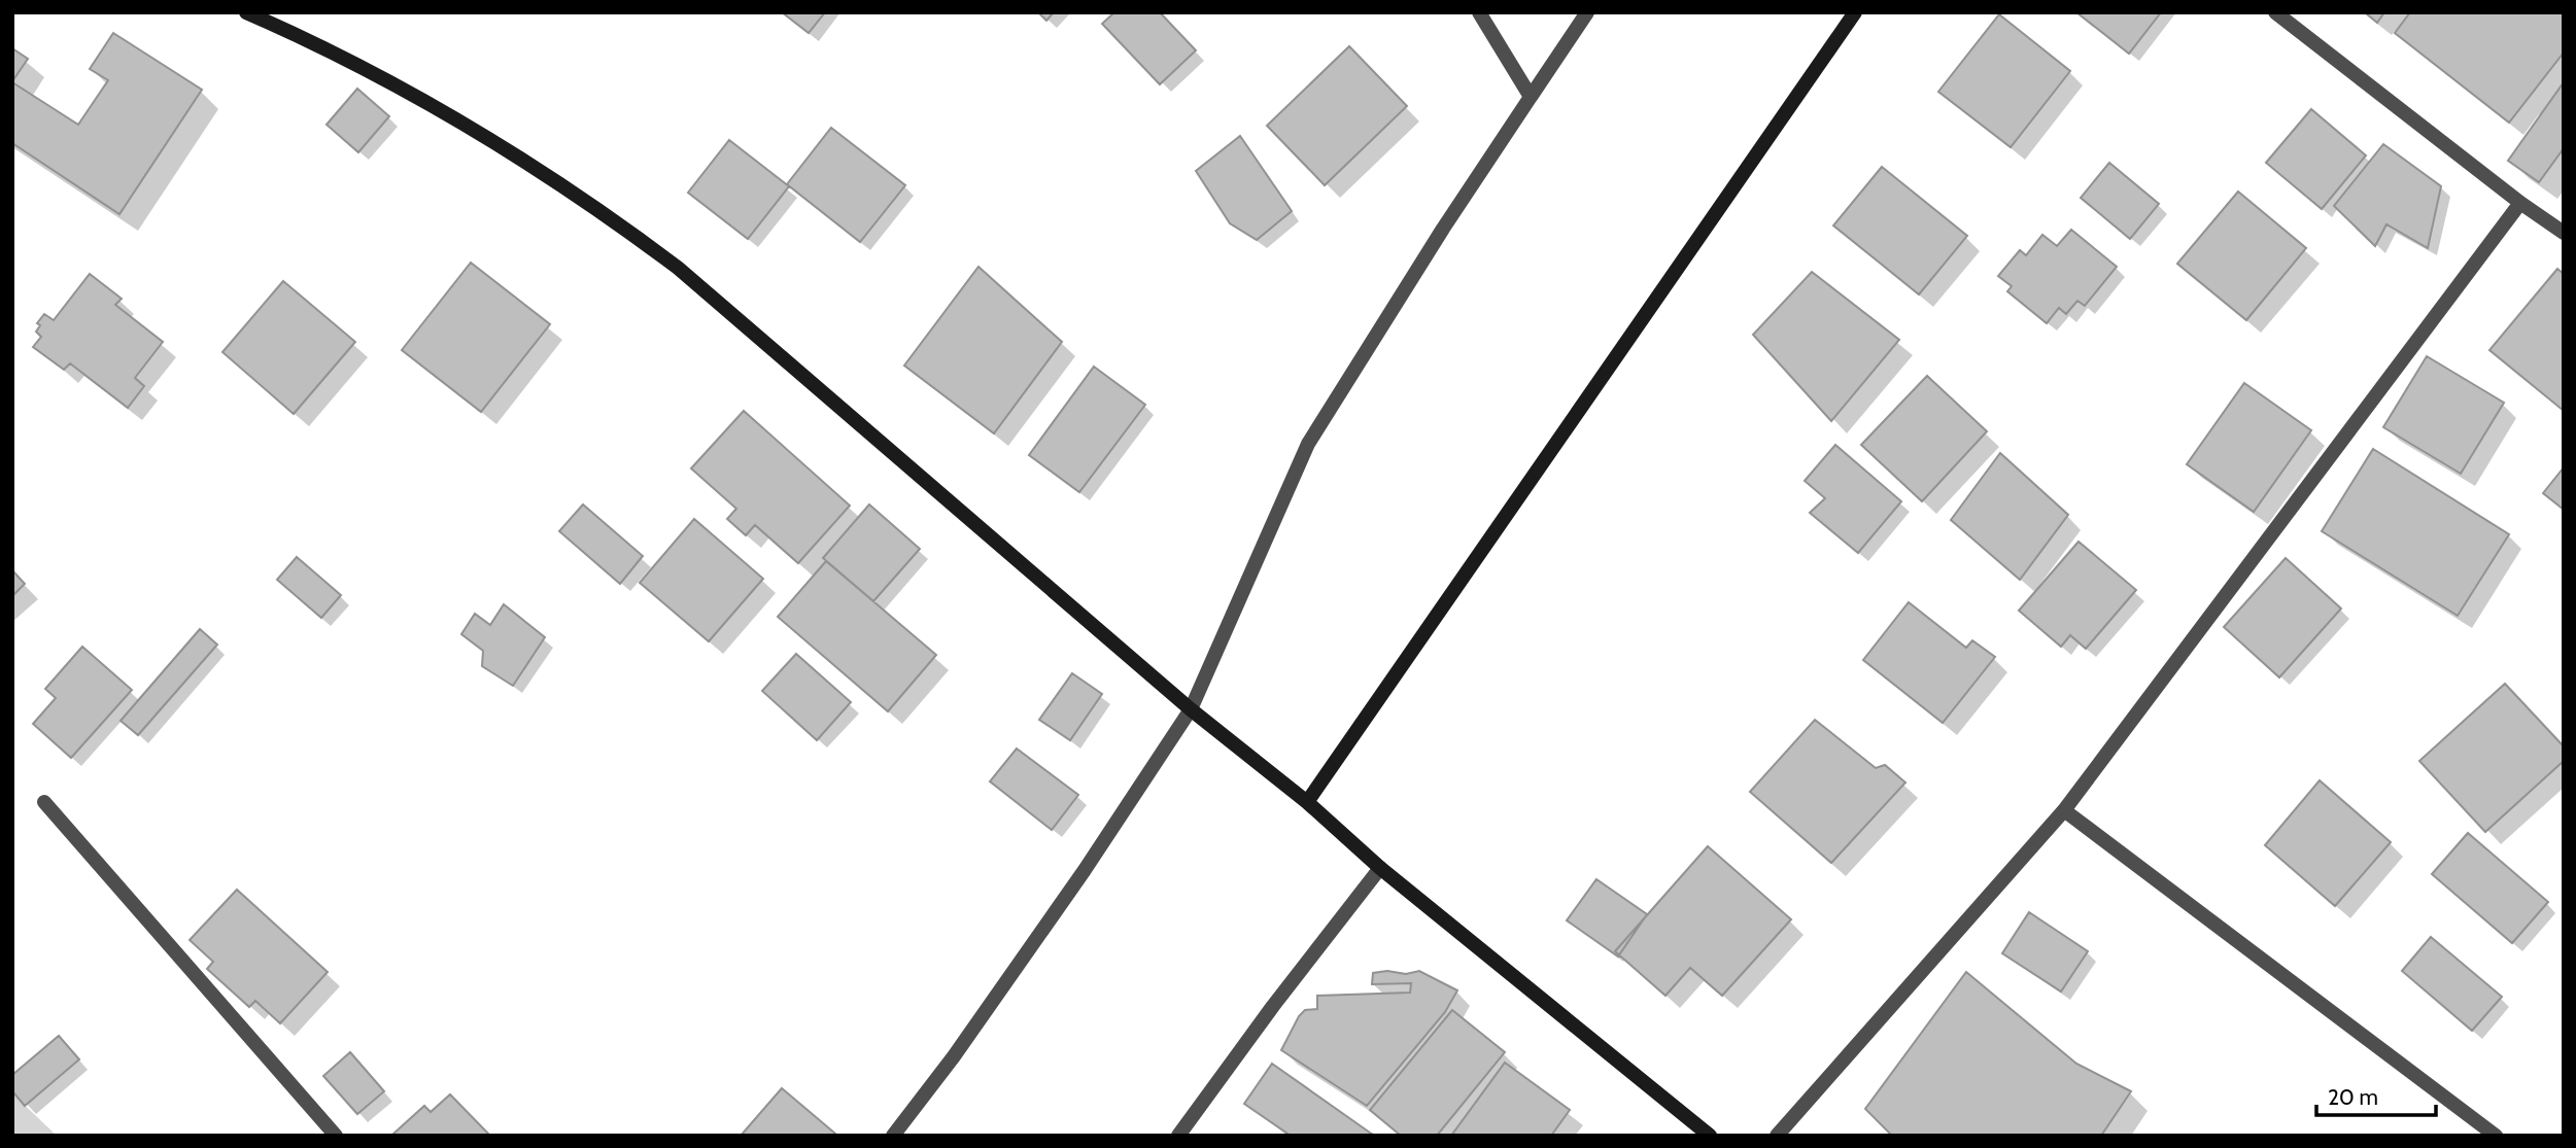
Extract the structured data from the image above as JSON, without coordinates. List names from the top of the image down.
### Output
{
  "scale_bar": "20 m"
}
